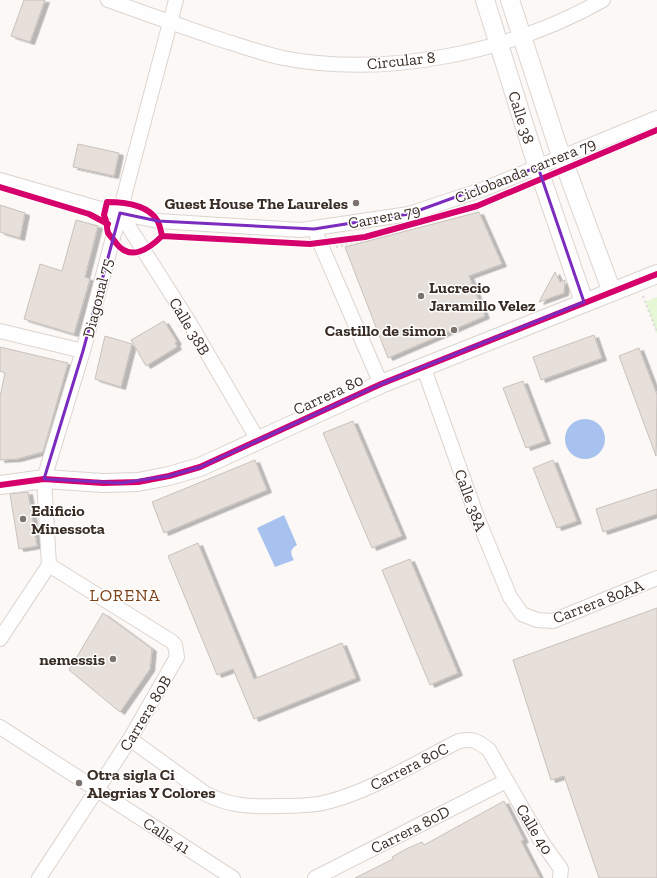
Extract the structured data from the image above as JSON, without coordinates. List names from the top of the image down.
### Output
{
  "streets": {
    "street": [
      "Circular 8",
      "Calle 38",
      "Carrera 79",
      "Diagonal 75",
      "Calle 38B",
      "Carrera 80",
      "Calle 38A",
      "Carrera 80AA",
      "Carrera 80B",
      "Carrera 80C",
      "Carrera 80D",
      "Calle 40",
      "Calle 41"
    ],
    "cycle path": ["Ciclobanda carrera 79"]
  },
  "crossings": [
    ["Circular 8", "Calle 38"],
    ["Circular 8", "Diagonal 75"],
    ["Calle 38", "Ciclobanda carrera 79"],
    ["Calle 38", "Carrera 79"],
    ["Calle 38", "Carrera 80"],
    ["Ciclobanda carrera 79", "Carrera 79"],
    ["Carrera 79", "Diagonal 75"],
    ["Carrera 79", "Calle 38B"],
    ["Diagonal 75", "Calle 38B"],
    ["Diagonal 75", "Carrera 80"],
    ["Calle 38B", "Carrera 80"],
    ["Carrera 80", "Calle 38A"],
    ["Calle 38A", "Carrera 80AA"],
    ["Carrera 80B", "Carrera 80C"],
    ["Carrera 80B", "Calle 41"],
    ["Carrera 80C", "Carrera 80D"],
    ["Carrera 80C", "Calle 40"],
    ["Carrera 80D", "Calle 40"]
  ],
  "districts": ["LORENA"],
  "places": [
    "Guest House The Laureles",
    "Lucrecio Jaramillo Velez",
    "Castillo de simon",
    "Edificio Minessota",
    "nemessis",
    "Otra sigla Ci Alegrias Y Colores"
  ]
}
